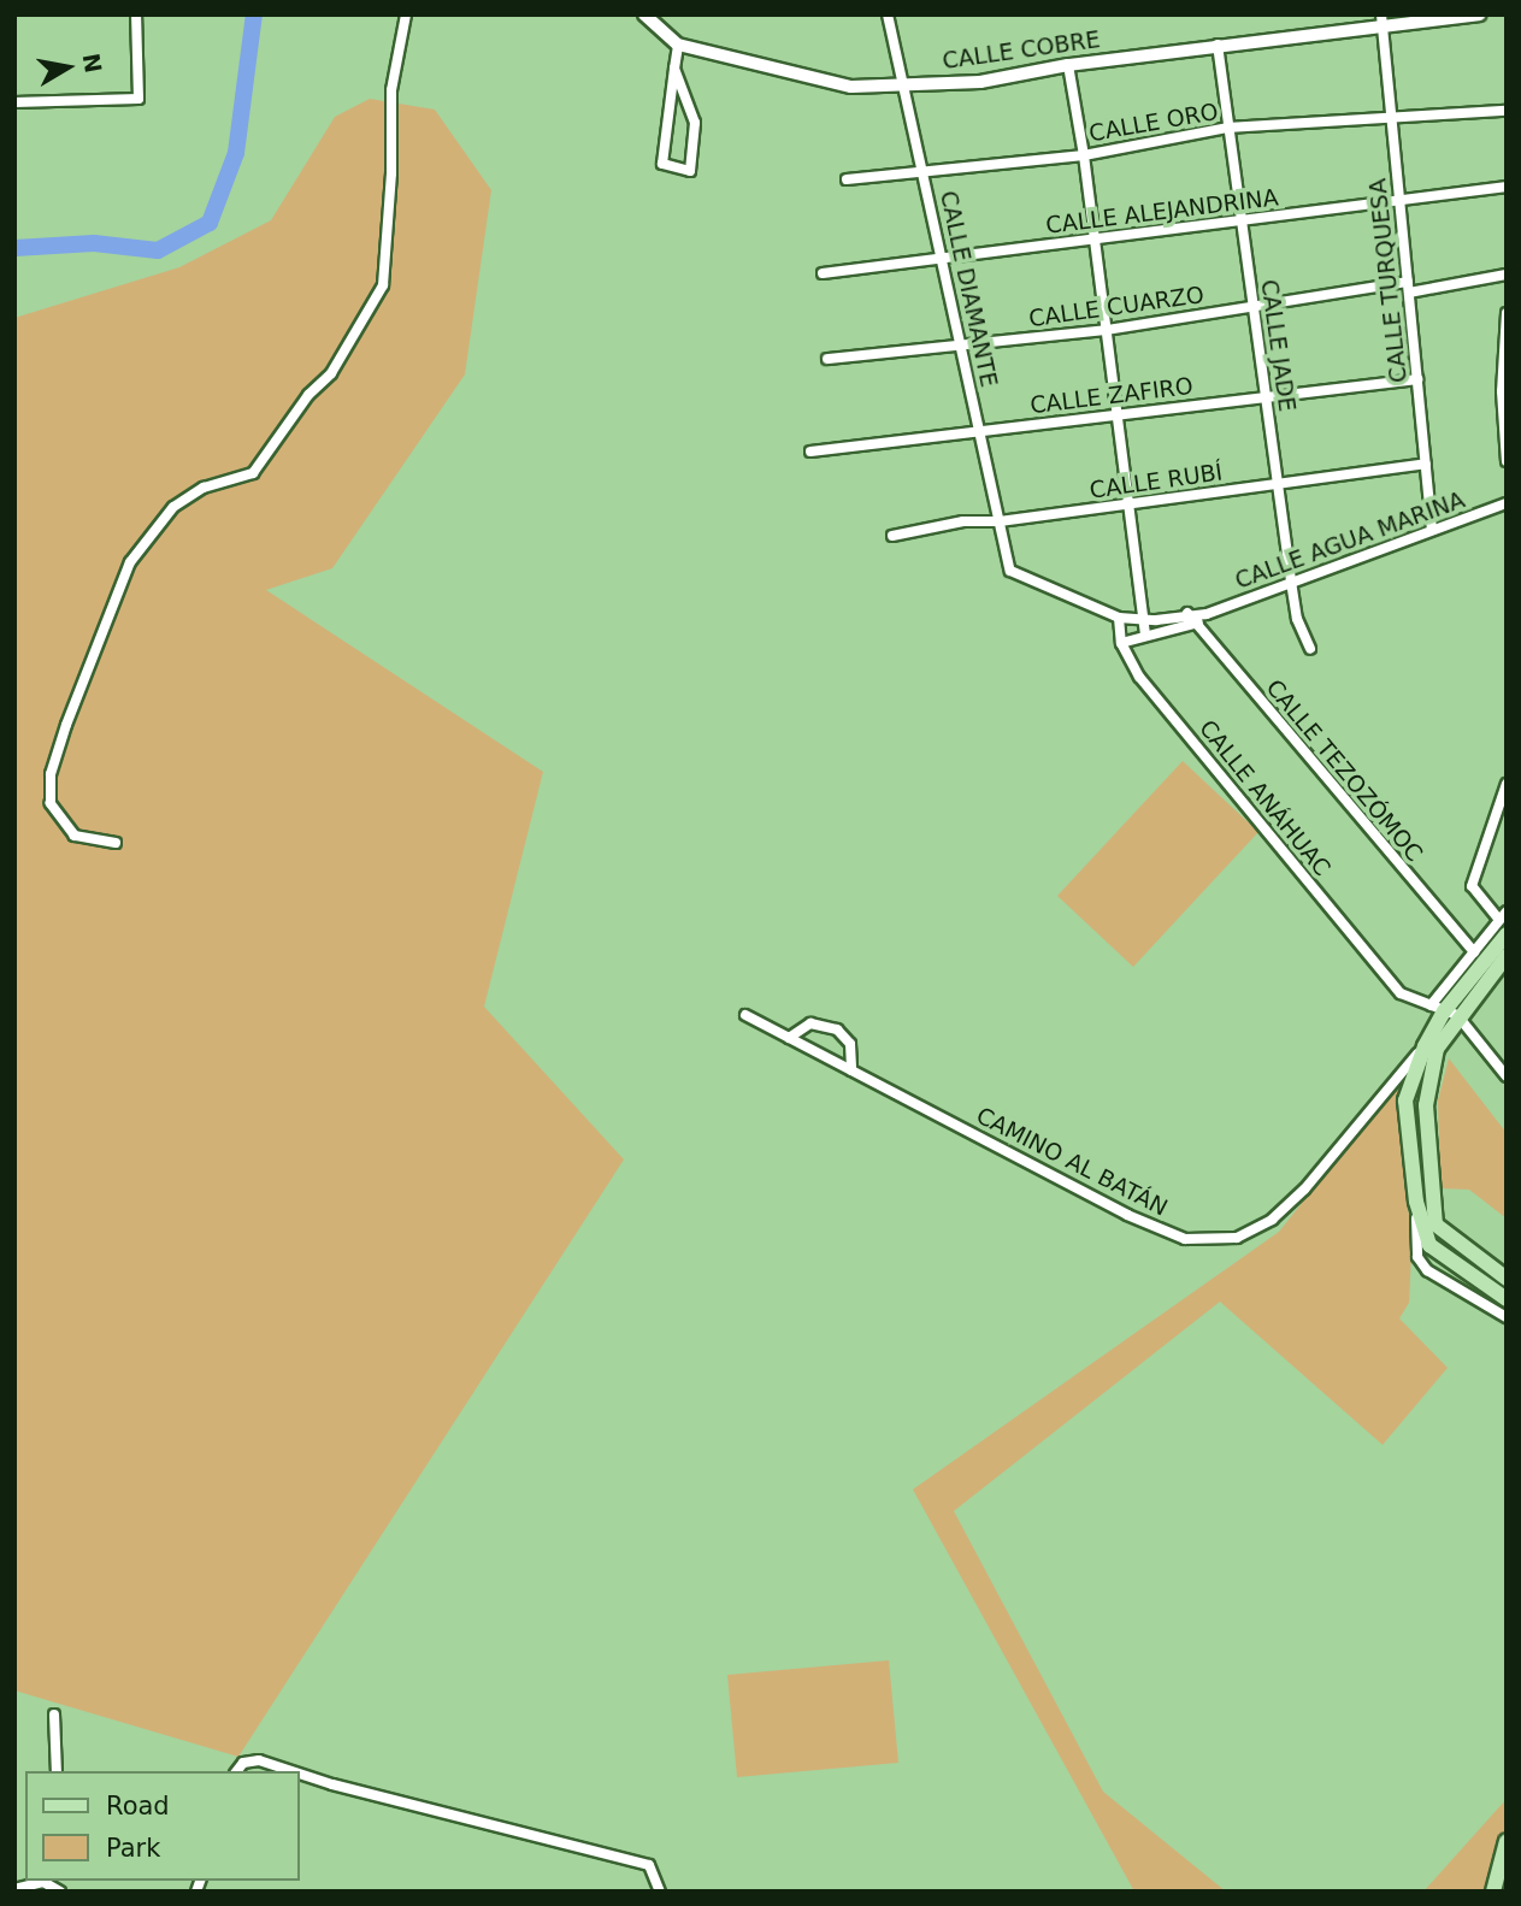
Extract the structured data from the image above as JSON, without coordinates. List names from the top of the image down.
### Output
{
  "streets": {
    "street": [
      "CALLE COBRE",
      "CALLE ORO",
      "CALLE ALEJANDRINA",
      "CALLE TURQUESA",
      "CALLE DIAMANTE",
      "CALLE CUARZO",
      "CALLE JADE",
      "CALLE ZAFIRO",
      "CALLE RUBÍ",
      "CALLE AGUA MARINA",
      "CALLE TEZOZÓMOC",
      "CALLE ANÁHUAC",
      "CAMINO AL BATÁN"
    ]
  },
  "crossings": [
    ["CALLE COBRE", "CALLE TURQUESA"],
    ["CALLE COBRE", "CALLE DIAMANTE"],
    ["CALLE COBRE", "CALLE JADE"],
    ["CALLE ORO", "CALLE TURQUESA"],
    ["CALLE ORO", "CALLE DIAMANTE"],
    ["CALLE ORO", "CALLE JADE"],
    ["CALLE ALEJANDRINA", "CALLE TURQUESA"],
    ["CALLE ALEJANDRINA", "CALLE DIAMANTE"],
    ["CALLE ALEJANDRINA", "CALLE JADE"],
    ["CALLE TURQUESA", "CALLE CUARZO"],
    ["CALLE TURQUESA", "CALLE ZAFIRO"],
    ["CALLE TURQUESA", "CALLE RUBÍ"],
    ["CALLE TURQUESA", "CALLE AGUA MARINA"],
    ["CALLE DIAMANTE", "CALLE CUARZO"],
    ["CALLE DIAMANTE", "CALLE ZAFIRO"],
    ["CALLE DIAMANTE", "CALLE RUBÍ"],
    ["CALLE DIAMANTE", "CALLE AGUA MARINA"],
    ["CALLE DIAMANTE", "CALLE ANÁHUAC"],
    ["CALLE CUARZO", "CALLE JADE"],
    ["CALLE JADE", "CALLE ZAFIRO"],
    ["CALLE JADE", "CALLE RUBÍ"],
    ["CALLE JADE", "CALLE AGUA MARINA"],
    ["CALLE AGUA MARINA", "CALLE TEZOZÓMOC"],
    ["CALLE AGUA MARINA", "CALLE ANÁHUAC"]
  ],
  "legend": ["Road", "Park"],
  "north": "right"
}
